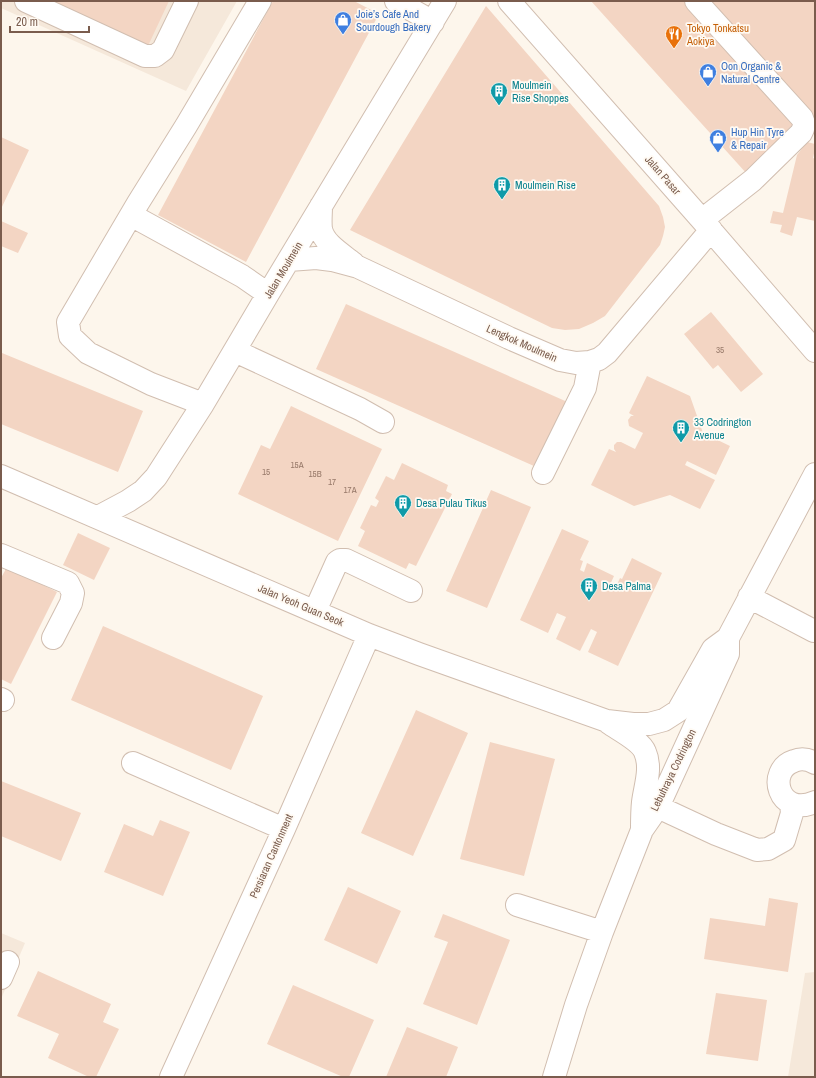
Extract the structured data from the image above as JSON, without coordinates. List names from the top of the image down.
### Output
{
  "streets": {
    "street": [
      "Jalan Pasar",
      "Jalan Moulmein",
      "Lengkok Moulmein",
      "Jalan Yeoh Guan Seok",
      "Lebuhraya Codrington",
      "Persiaran Cantonment"
    ]
  },
  "crossings": [
    ["Jalan Pasar", "Lengkok Moulmein"],
    ["Jalan Moulmein", "Lengkok Moulmein"],
    ["Jalan Moulmein", "Jalan Yeoh Guan Seok"],
    ["Jalan Yeoh Guan Seok", "Lebuhraya Codrington"],
    ["Jalan Yeoh Guan Seok", "Persiaran Cantonment"]
  ],
  "places": {
    "shop": ["Joie’s Cafe And Sourdough Bakery", "Oon Organic & Natural Centre", "Hup Hin Tyre & Repair"],
    "restaurant": ["Tokyo Tonkatsu Aokiya"],
    "building": [
      "Moulmein Rise Shoppes",
      "Moulmein Rise",
      "33 Codrington Avenue",
      "Desa Pulau Tikus",
      "Desa Palma"
    ]
  },
  "house_numbers": [
    "35",
    "15A",
    "15",
    "15B",
    "17",
    "17A"
  ],
  "scale_bar": "20 m"
}
